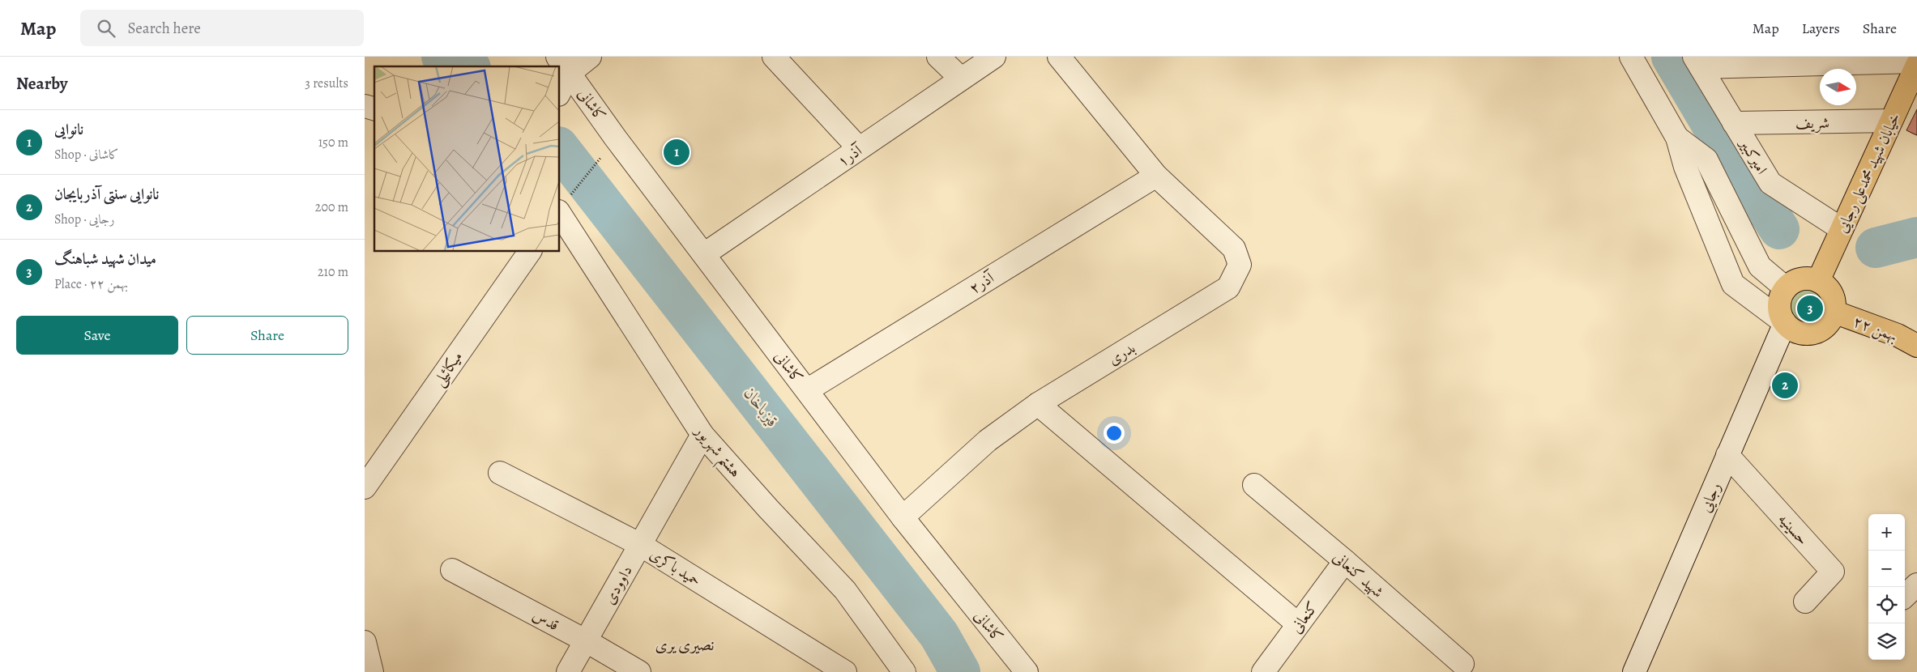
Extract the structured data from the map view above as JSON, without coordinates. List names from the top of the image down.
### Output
{
  "streets": {
    "main road": ["خیابان شهید محمدعلی رجایی", "۲۲ بهمن"],
    "street": [
      "کاشانی",
      "شریف",
      "آذر۱",
      "امیرکبیر",
      "آذر۲",
      "بدری",
      "میکائیلی",
      "هشتم شهریور",
      "رجایی",
      "حسینیه",
      "حمید باکری",
      "شهید کنعانی",
      "داوودی",
      "کنعانی",
      "قدس"
    ]
  },
  "crossings": [
    ["کاشانی", "آذر۱"],
    ["کاشانی", "آذر۲"],
    ["کاشانی", "بدری"],
    ["شریف", "امیرکبیر"],
    ["شریف", "خیابان شهید محمدعلی رجایی"],
    ["امیرکبیر", "خیابان شهید محمدعلی رجایی"],
    ["خیابان شهید محمدعلی رجایی", "۲۲ بهمن"],
    ["خیابان شهید محمدعلی رجایی", "رجایی"],
    ["آذر۲", "بدری"],
    ["۲۲ بهمن", "رجایی"],
    ["هشتم شهریور", "داوودی"],
    ["رجایی", "حسینیه"],
    ["حمید باکری", "داوودی"],
    ["شهید کنعانی", "کنعانی"],
    ["داوودی", "قدس"]
  ],
  "districts": ["نصیری یری"],
  "water": ["قیزباخان"],
  "north": "right",
  "page": {
    "header": "Map",
    "search": "Search here",
    "nav": ["Map", "Layers", "Share"],
    "heading": ["Nearby", "3 results"],
    "list": [
      {
        "mark": "1",
        "name": "نانوایی",
        "note": "Shop · کاشانی",
        "value": "150 m"
      },
      {
        "mark": "2",
        "name": "نانوایی سنتی آذربایجان",
        "note": "Shop · رجایی",
        "value": "200 m"
      },
      {
        "mark": "3",
        "name": "میدان شهید شباهنگ",
        "note": "Place · ۲۲ بهمن",
        "value": "210 m"
      }
    ],
    "pins": ["1", "3", "2"],
    "buttons": ["Save", "Share"],
    "map_buttons": ["+", "−"]
  }
}
